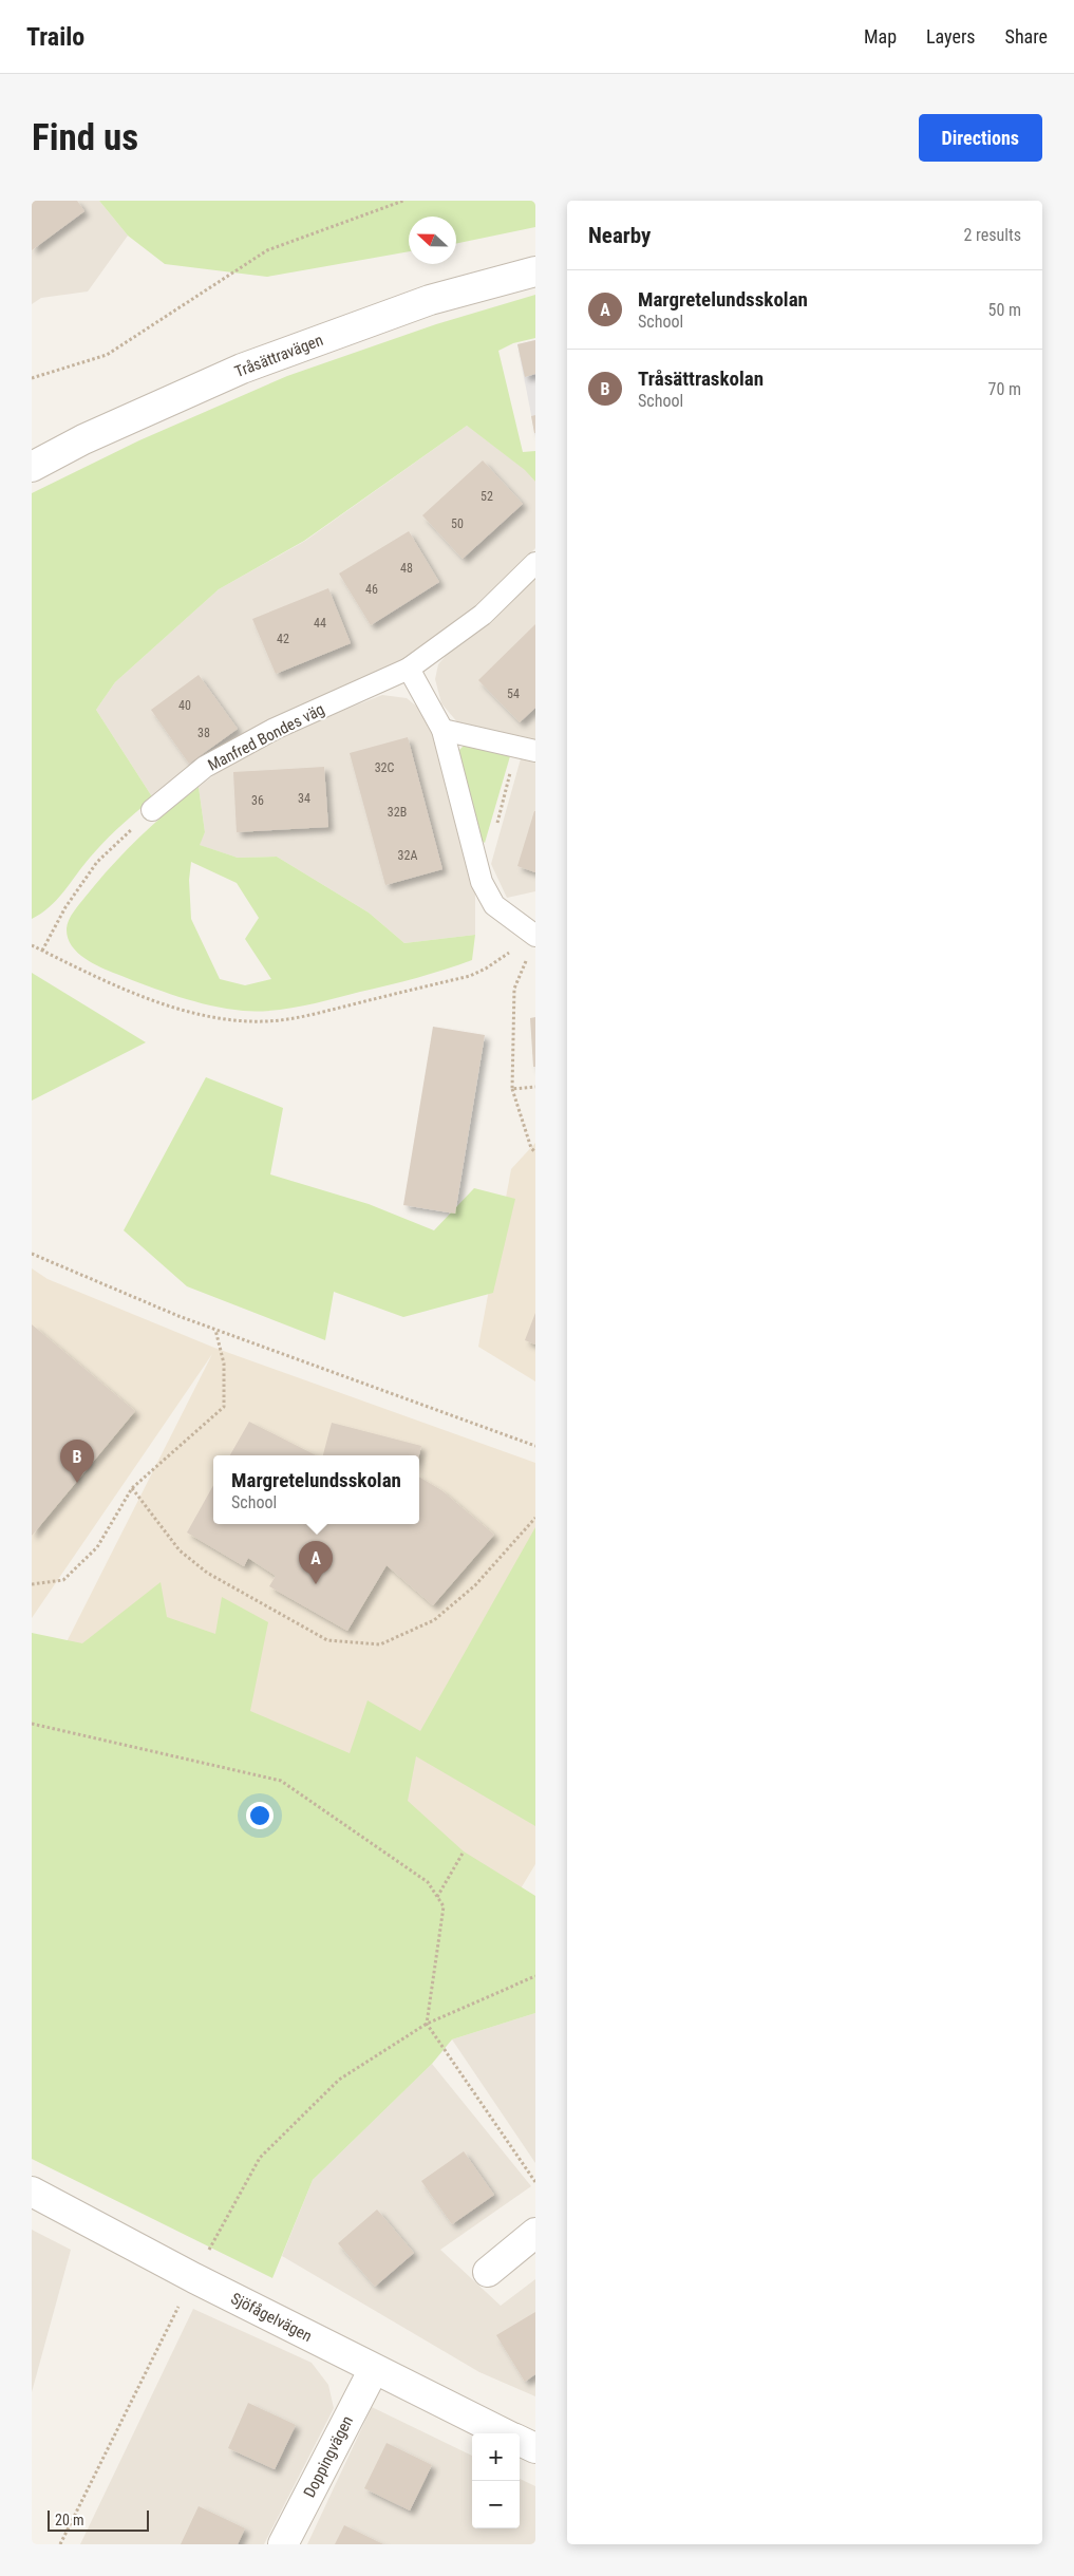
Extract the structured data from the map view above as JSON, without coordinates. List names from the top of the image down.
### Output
{
  "streets": {
    "street": ["Tråsättravägen", "Sjöfågelvägen", "Doppingvägen"],
    "lane": ["Manfred Bondes väg"]
  },
  "crossings": [
    ["Sjöfågelvägen", "Doppingvägen"]
  ],
  "house_numbers": [
    "52",
    "50",
    "48",
    "46",
    "44",
    "42",
    "54",
    "40",
    "38",
    "32C",
    "34",
    "36",
    "32B",
    "32A"
  ],
  "scale_bar": "20 m",
  "north": "left",
  "page": {
    "header": "Trailo",
    "nav": ["Map", "Layers", "Share"],
    "buttons": "Directions",
    "title": "Find us",
    "heading": ["Nearby", "2 results"],
    "list": [
      {
        "mark": "A",
        "name": "Margretelundsskolan",
        "note": "School",
        "value": "50 m"
      },
      {
        "mark": "B",
        "name": "Tråsättraskolan",
        "note": "School",
        "value": "70 m"
      }
    ],
    "pins": ["B", "A"],
    "popup": ["Margretelundsskolan", "School"],
    "map_buttons": ["+", "−"],
    "scale": "20 m"
  }
}
